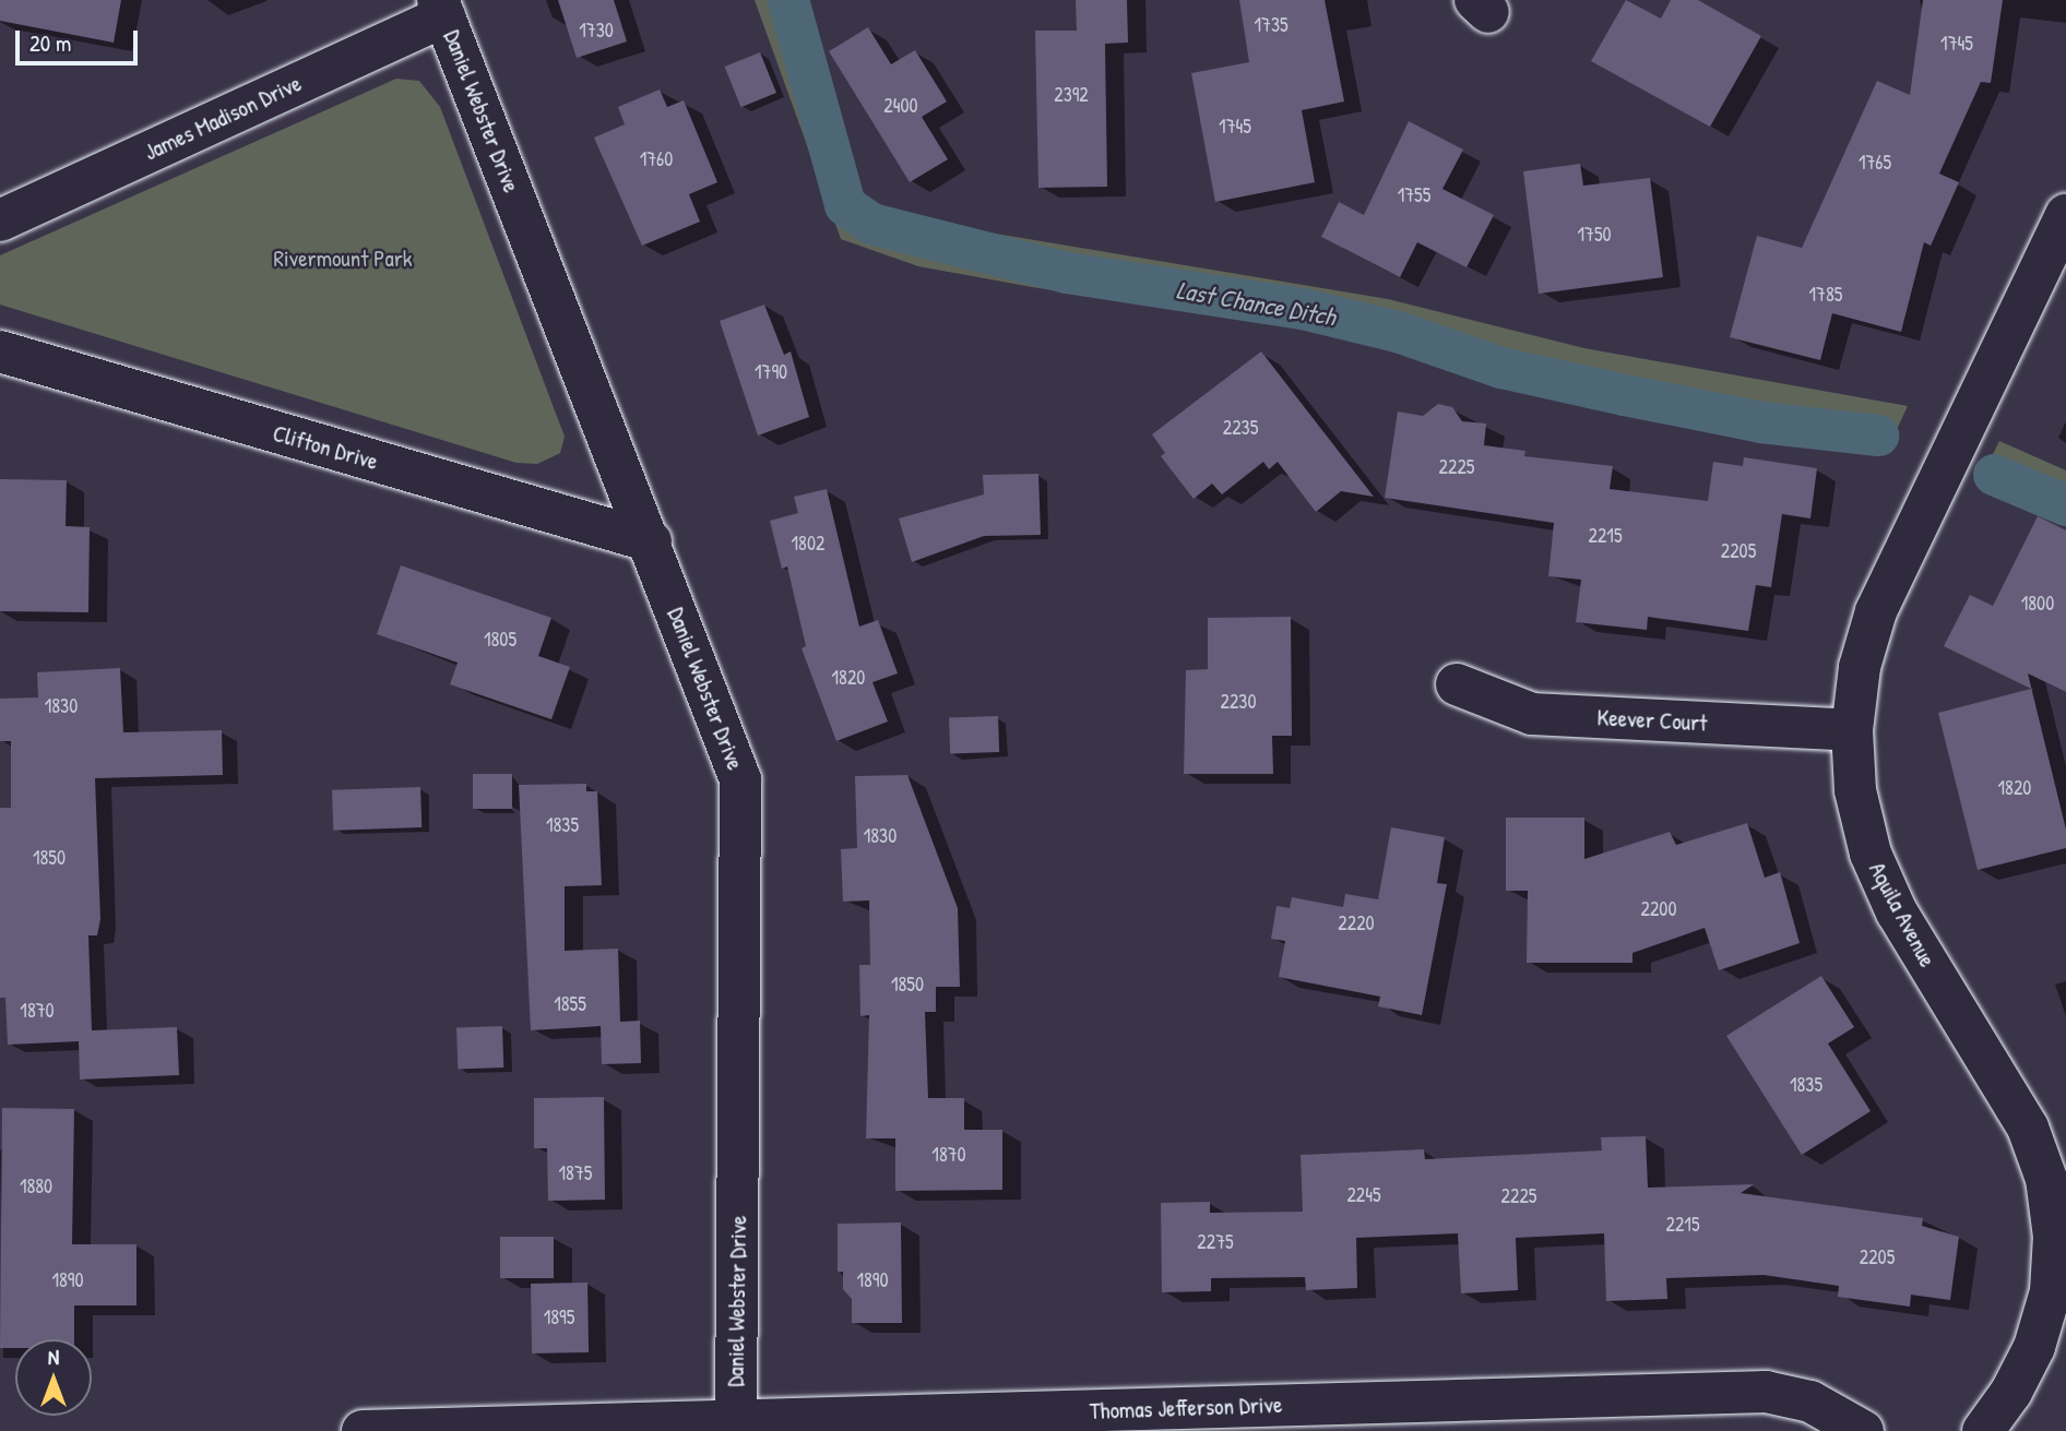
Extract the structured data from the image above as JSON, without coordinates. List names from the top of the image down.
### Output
{
  "streets": {
    "street": [
      "Daniel Webster Drive",
      "James Madison Drive",
      "Clifton Drive",
      "Keever Court",
      "Aquila Avenue",
      "Thomas Jefferson Drive"
    ]
  },
  "crossings": [
    ["Daniel Webster Drive", "James Madison Drive"],
    ["Daniel Webster Drive", "Clifton Drive"],
    ["Daniel Webster Drive", "Thomas Jefferson Drive"],
    ["Keever Court", "Aquila Avenue"]
  ],
  "water": ["Last Chance Ditch"],
  "parks": ["Rivermount Park"],
  "house_numbers": [
    "1735",
    "1730",
    "1745",
    "2392",
    "2400",
    "1745",
    "1760",
    "1765",
    "1755",
    "1750",
    "1785",
    "1790",
    "2235",
    "2225",
    "2215",
    "1802",
    "2205",
    "1800",
    "1805",
    "1820",
    "2230",
    "1830",
    "1820",
    "1835",
    "1830",
    "1850",
    "2200",
    "2220",
    "1850",
    "1855",
    "1870",
    "1835",
    "1870",
    "1875",
    "1880",
    "2245",
    "2225",
    "2215",
    "2275",
    "2205",
    "1890",
    "1890",
    "1895"
  ],
  "scale_bar": "20 m",
  "north": "top"
}
